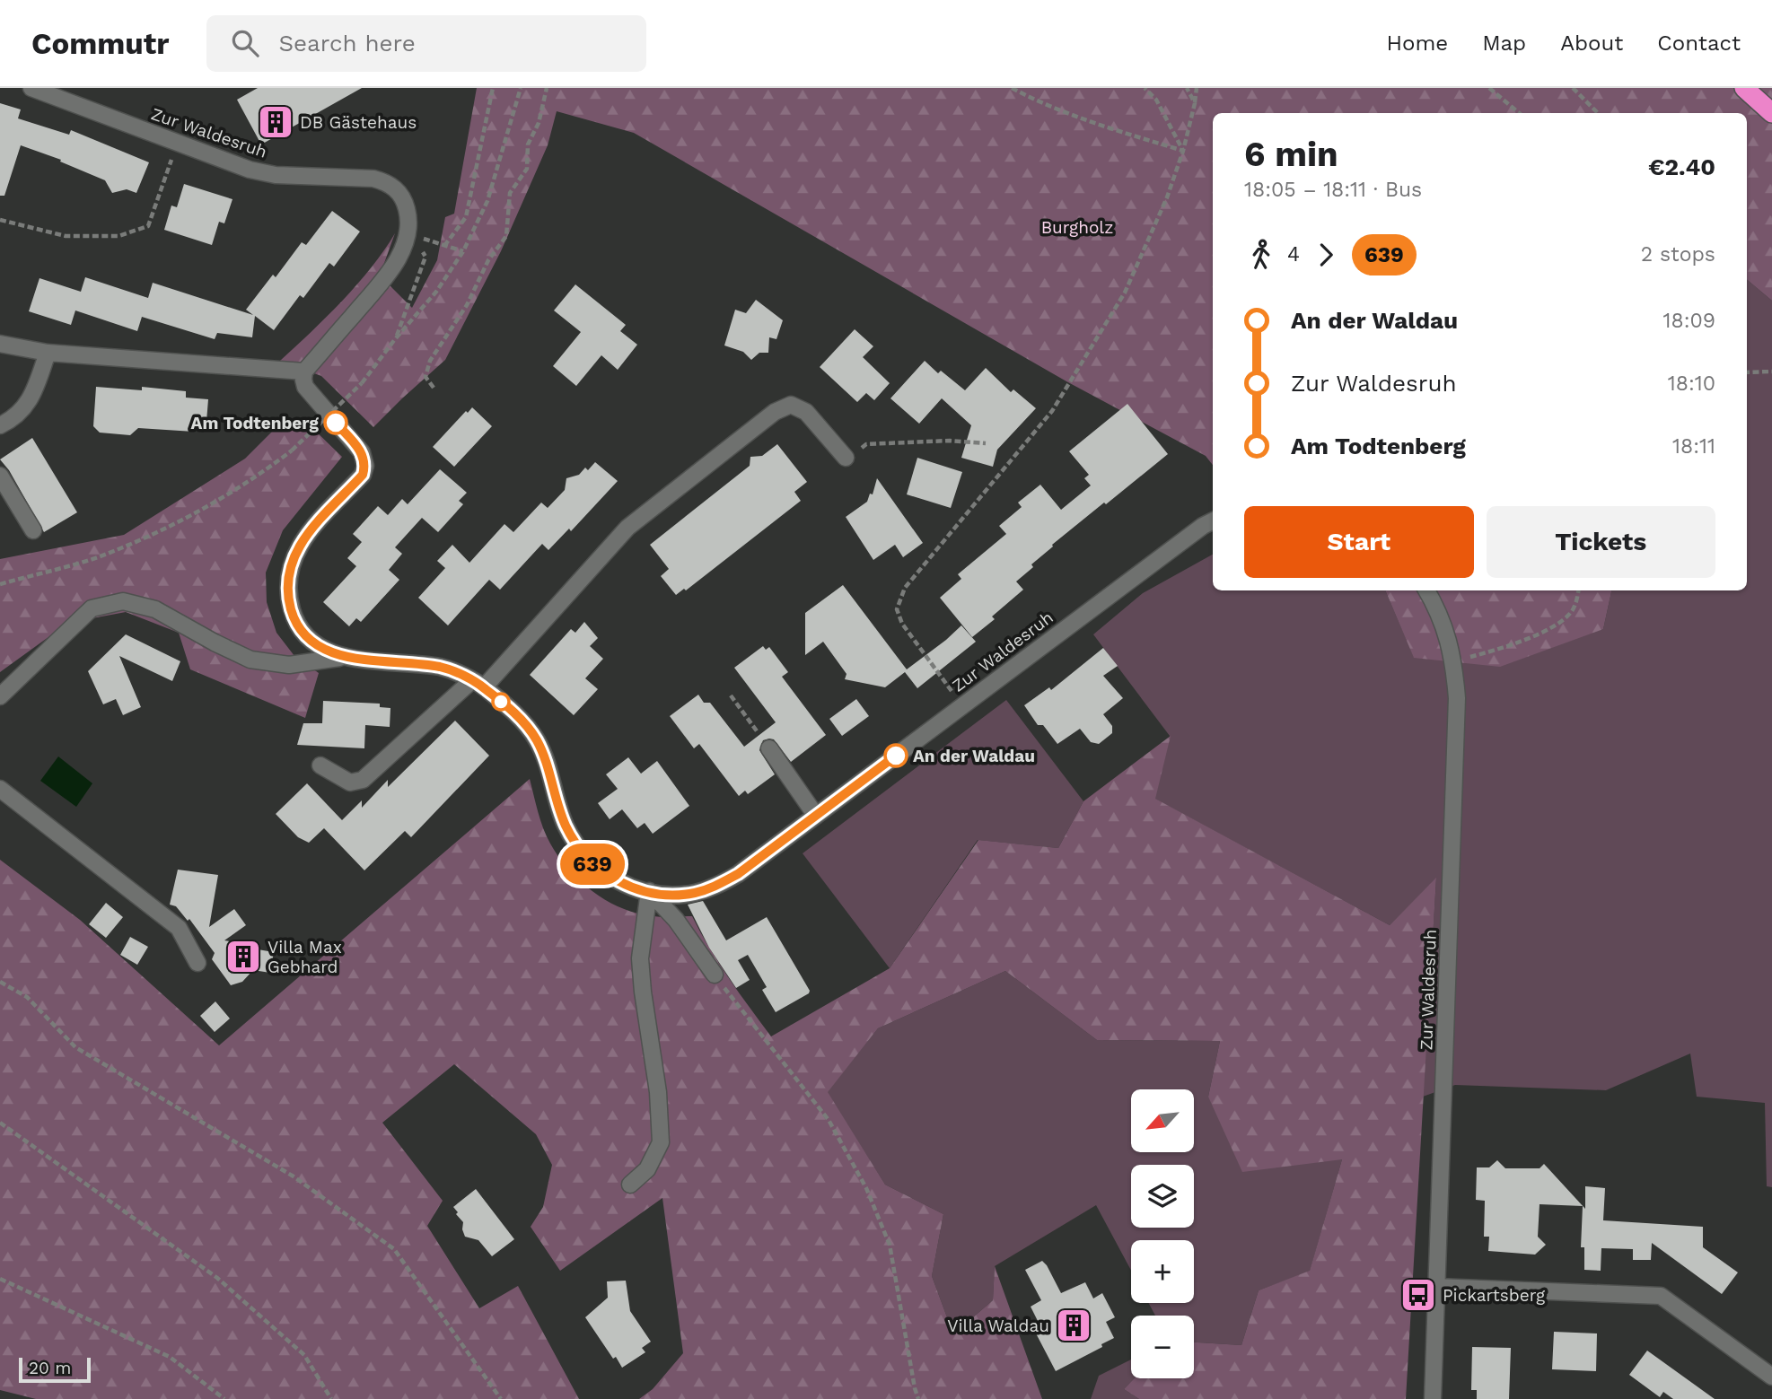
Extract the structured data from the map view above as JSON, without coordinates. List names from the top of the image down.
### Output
{
  "streets": {
    "street": ["Zur Waldesruh"]
  },
  "parks": ["Burgholz"],
  "places": {
    "building": ["DB Gästehaus", "Villa Max Gebhard", "Villa Waldau"],
    "other": ["Am Todtenberg", "An der Waldau"],
    "bus stop": ["Pickartsberg"]
  },
  "lines": ["bus line 639"],
  "scale_bar": "20 m",
  "north": "bottom left",
  "page": {
    "header": "Commutr",
    "search": "Search here",
    "nav": [
      "Home",
      "Map",
      "About",
      "Contact"
    ],
    "on_map": "639",
    "heading": ["6 min", "18:05 – 18:11 · Bus", "€2.40"],
    "legs": ["4", "639", "2 stops"],
    "list": [
      {
        "name": "An der Waldau",
        "value": "18:09"
      },
      {
        "name": "Zur Waldesruh",
        "value": "18:10"
      },
      {
        "name": "Am Todtenberg",
        "value": "18:11"
      }
    ],
    "buttons": ["Start", "Tickets"],
    "map_buttons": ["+", "−"],
    "scale": "20 m"
  }
}
